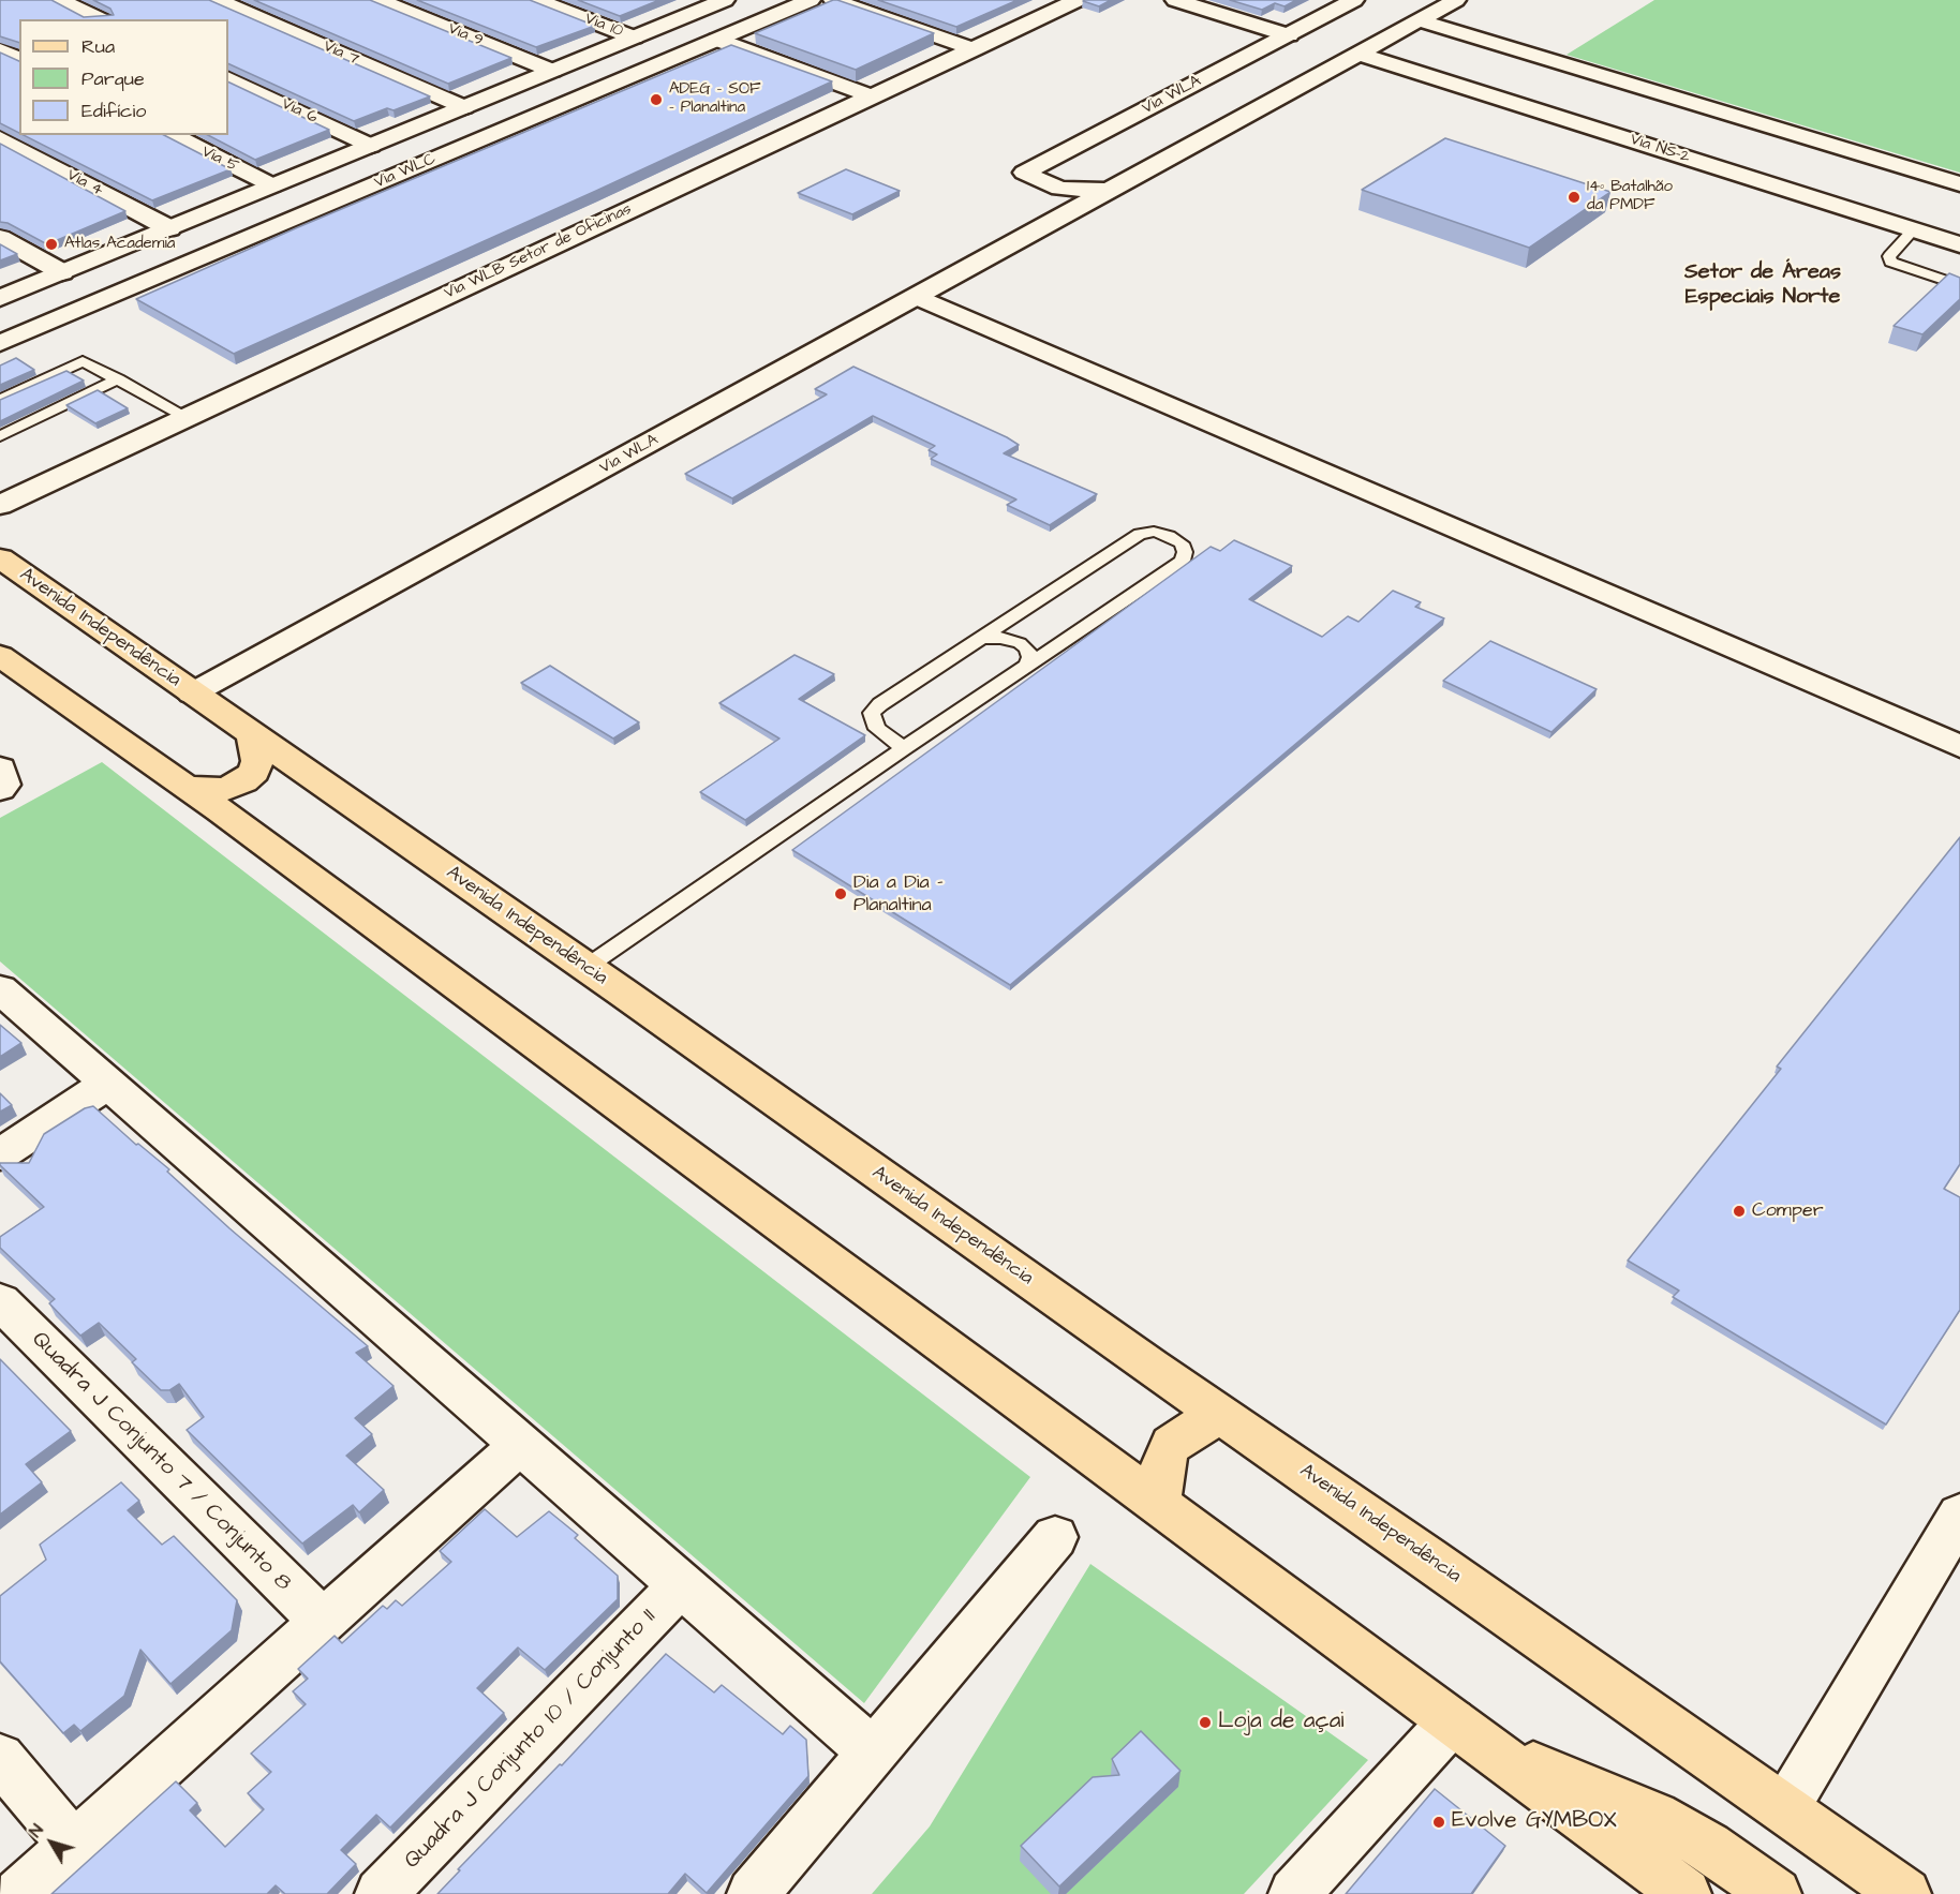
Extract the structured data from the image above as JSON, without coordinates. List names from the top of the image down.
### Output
{
  "streets": {
    "main road": ["Avenida Independência"],
    "street": [
      "Via 10",
      "Via 9",
      "Via 7",
      "Via WLA",
      "Via 6",
      "Via NS-2",
      "Via 5",
      "Via WLC",
      "Via 4",
      "Via WLB Setor de Oficinas",
      "Quadra J Conjunto 7 / Conjunto 8",
      "Quadra J Conjunto 10 / Conjunto 11"
    ]
  },
  "crossings": [
    ["Via 10", "Via WLC"],
    ["Via 9", "Via WLC"],
    ["Via 7", "Via WLC"],
    ["Via WLA", "Via NS-2"],
    ["Via WLA", "Avenida Independência"],
    ["Via 6", "Via WLC"],
    ["Via 5", "Via WLC"],
    ["Via WLC", "Via 4"]
  ],
  "districts": ["Setor de Áreas Especiais Norte"],
  "places": [
    "ADEG - SOF - Planaltina",
    "14º Batalhão da PMDF",
    "Atlas Academia",
    "Dia a Dia - Planaltina",
    "Comper",
    "Loja de açai",
    "Evolve GYMBOX"
  ],
  "legend": ["Rua", "Parque", "Edifício"],
  "north": "top left"
}
